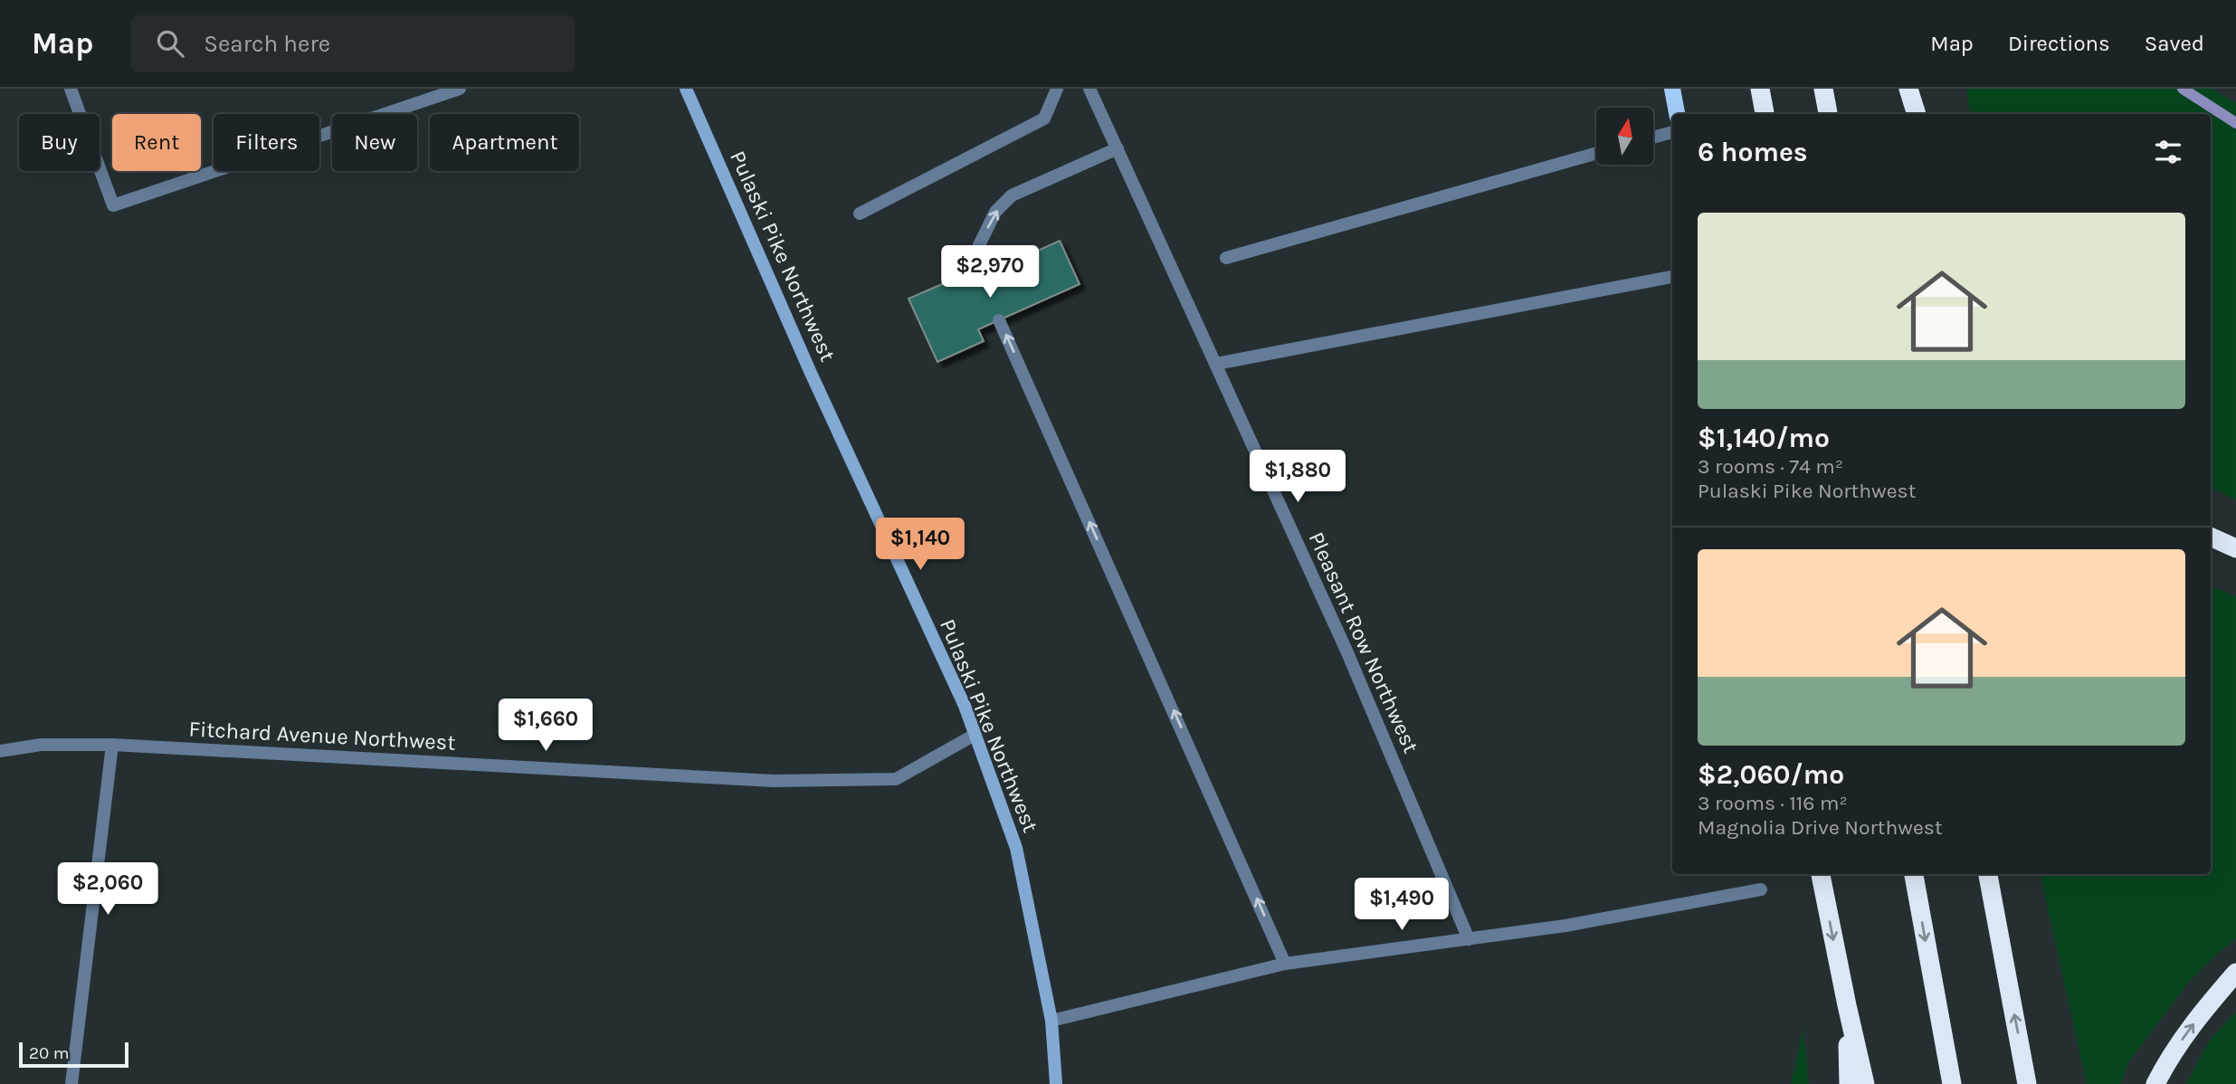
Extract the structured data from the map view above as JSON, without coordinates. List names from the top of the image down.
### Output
{
  "streets": {
    "main road": ["Pulaski Pike Northwest"],
    "street": ["Pleasant Row Northwest", "Fitchard Avenue Northwest"]
  },
  "crossings": [
    ["Pulaski Pike Northwest", "Fitchard Avenue Northwest"]
  ],
  "scale_bar": "20 m",
  "north": "top",
  "page": {
    "header": "Map",
    "search": "Search here",
    "nav": ["Map", "Directions", "Saved"],
    "chip": [
      "Buy",
      "Rent",
      "Filters",
      "New",
      "Apartment"
    ],
    "heading": "6 homes",
    "list": [
      {
        "name": "$1,140/mo",
        "note": "3 rooms · 74 m² · Pulaski Pike Northwest"
      },
      {
        "name": "$2,060/mo",
        "note": "3 rooms · 116 m² · Magnolia Drive Northwest"
      }
    ],
    "price": [
      "$2,970",
      "$1,880",
      "$1,140",
      "$1,660",
      "$2,060",
      "$1,490"
    ],
    "scale": "20 m"
  }
}
